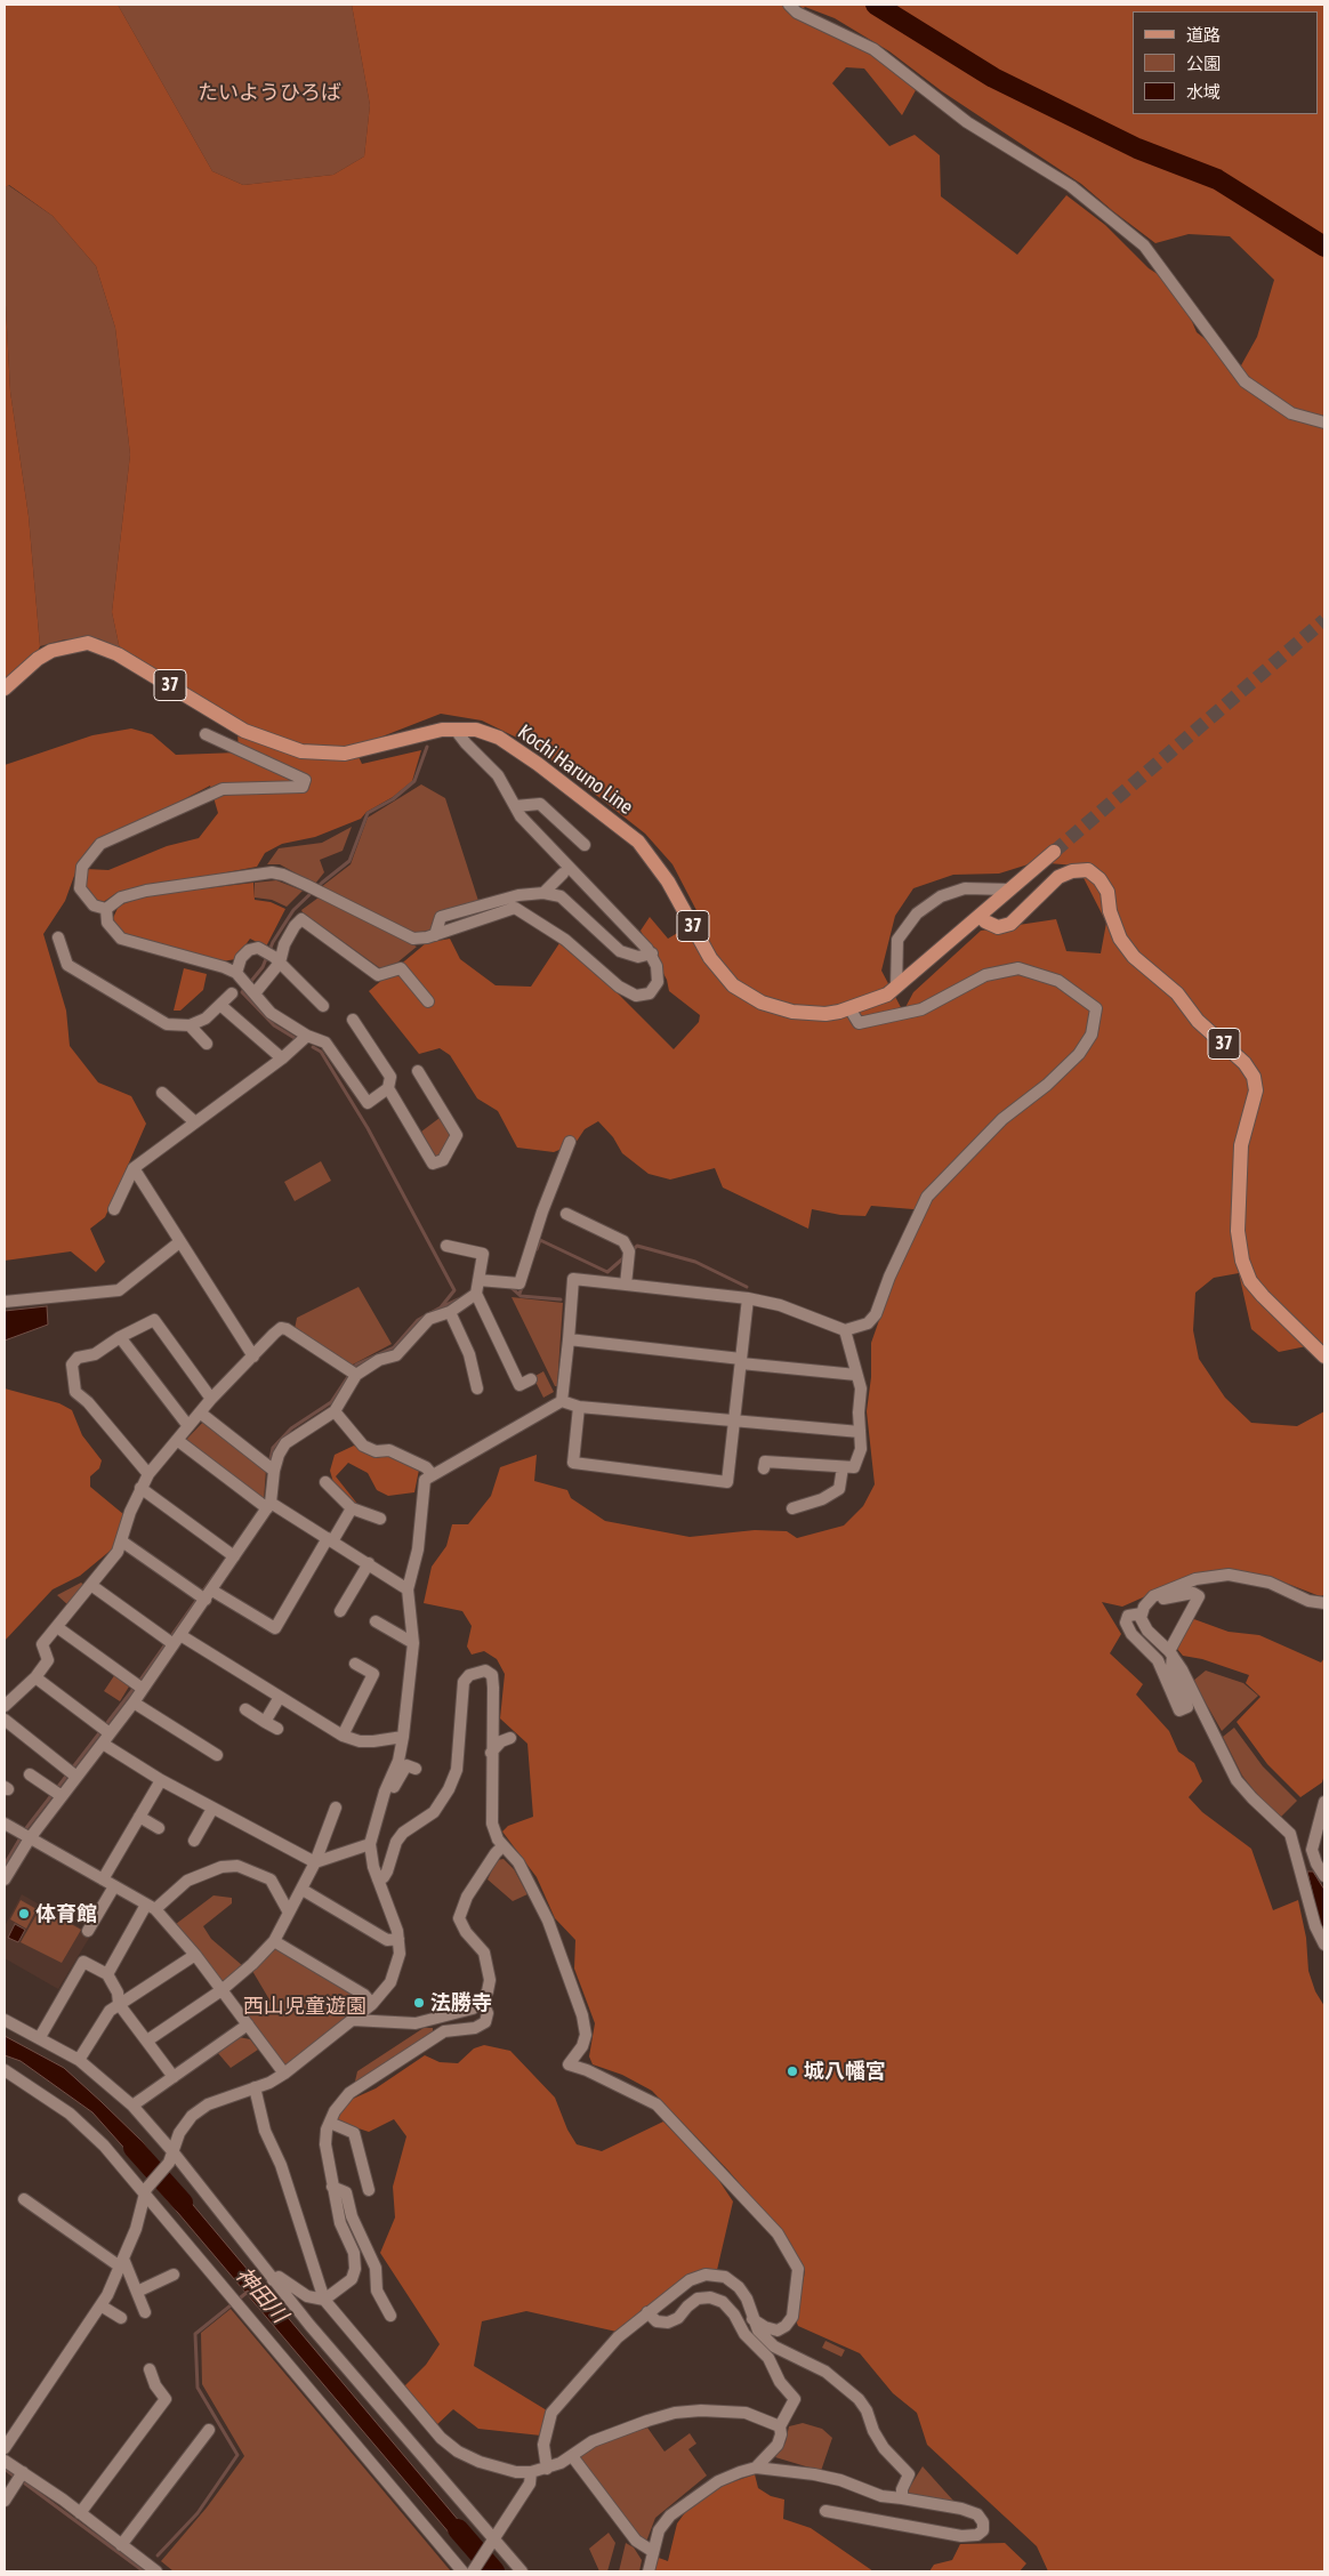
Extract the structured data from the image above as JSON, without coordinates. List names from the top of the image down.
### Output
{
  "streets": {
    "main road": ["37", "Kochi Haruno Line"]
  },
  "crossings": [
    ["37", "Kochi Haruno Line"]
  ],
  "water": ["神田川"],
  "parks": ["たいようひろば", "西山児童遊園"],
  "places": ["体育館", "法勝寺", "城八幡宮"],
  "legend": ["道路", "公園", "水域"]
}
